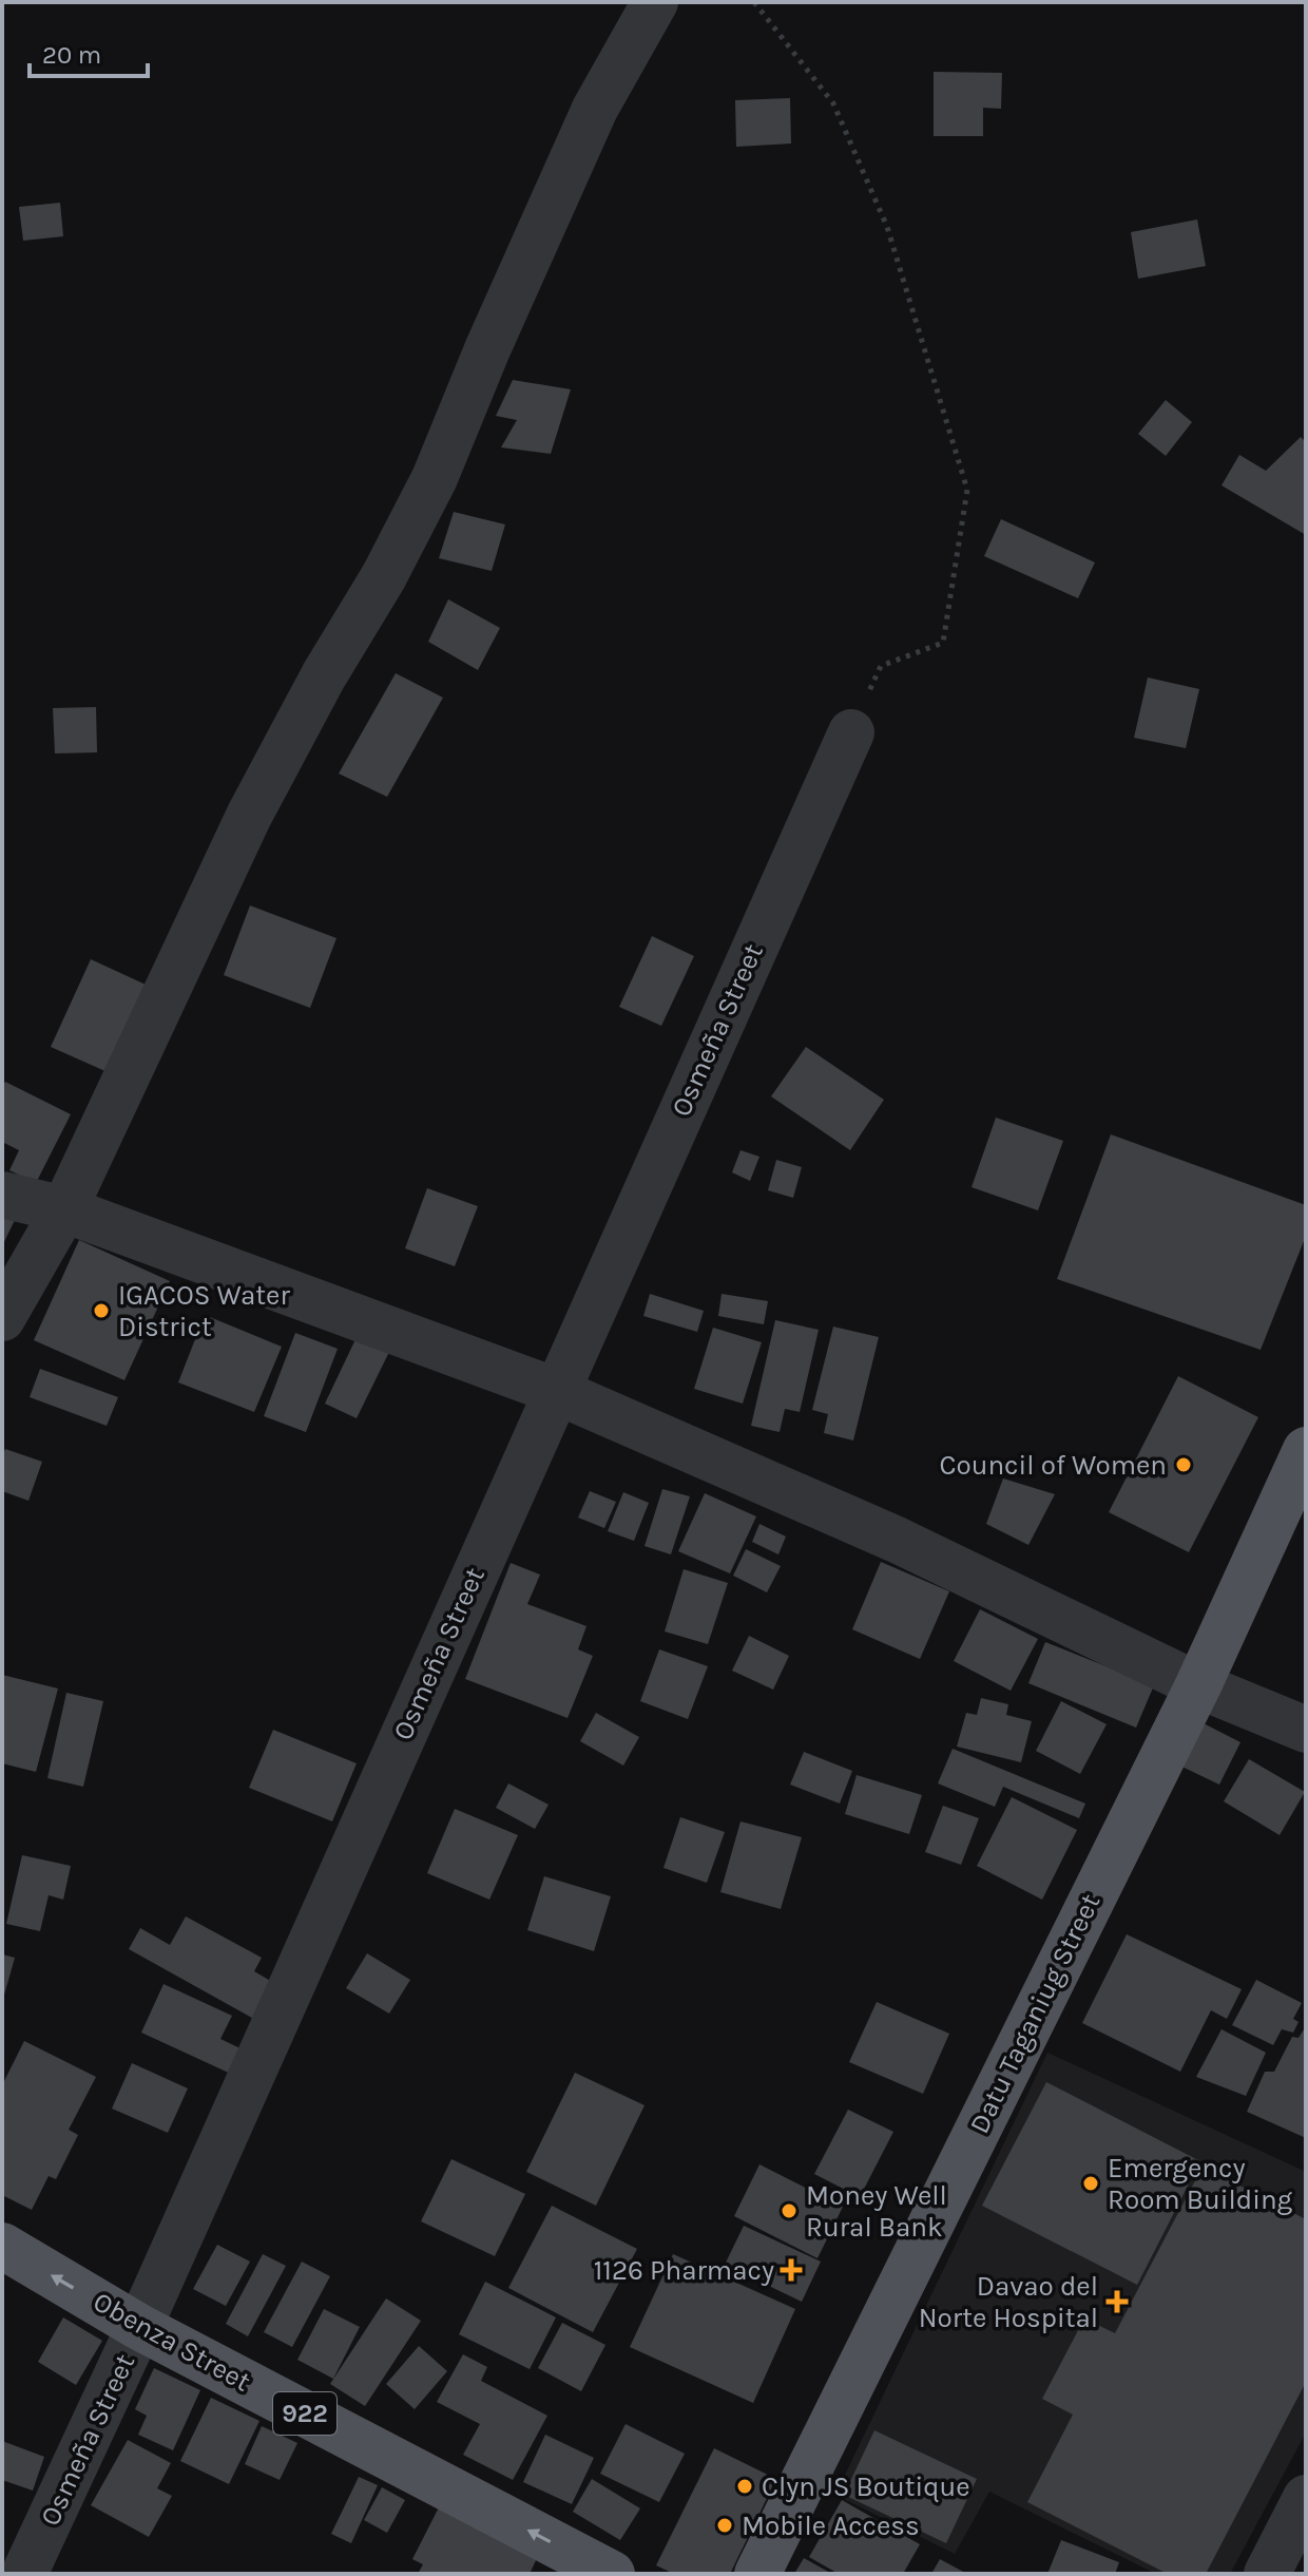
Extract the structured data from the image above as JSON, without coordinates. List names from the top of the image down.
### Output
{
  "streets": {
    "main road": ["Datu Taganiug Street", "Obenza Street", "922"],
    "street": ["Osmeña Street"]
  },
  "crossings": [
    ["Osmeña Street", "Obenza Street"]
  ],
  "one_way": ["Obenza Street"],
  "places": {
    "other": [
      "IGACOS Water District",
      "Council of Women",
      "Emergency Room Building",
      "Money Well Rural Bank",
      "Clyn JS Boutique",
      "Mobile Access"
    ],
    "health": ["1126 Pharmacy", "Davao del Norte Hospital"]
  },
  "scale_bar": "20 m"
}
